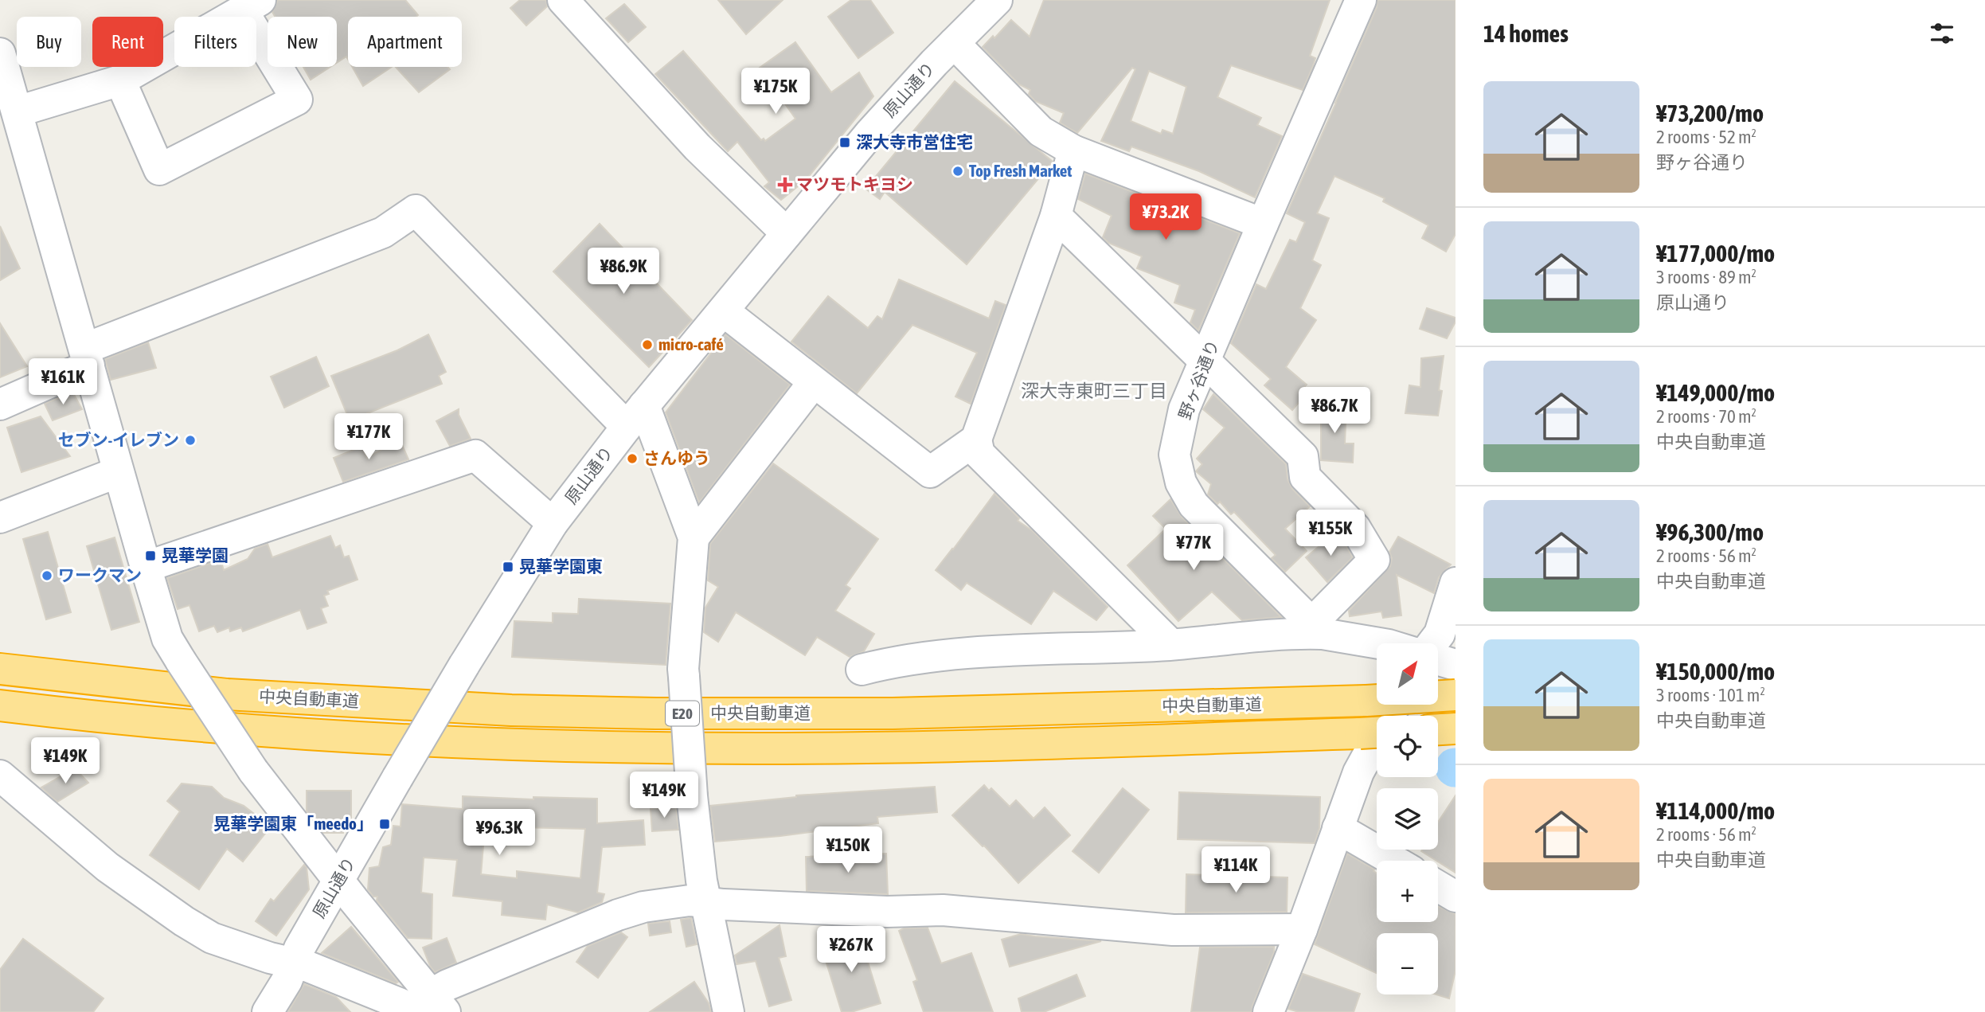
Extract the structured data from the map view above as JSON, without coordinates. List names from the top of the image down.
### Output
{
  "streets": {
    "highway": ["中央自動車道", "E20"],
    "street": ["原山通り", "野ヶ谷通り"]
  },
  "districts": ["深大寺東町三丁目"],
  "places": {
    "transit": [
      "深大寺市営住宅",
      "晃華学園",
      "晃華学園東",
      "晃華学園東「meedo」"
    ],
    "other": [
      "Top Fresh Market",
      "micro-café",
      "セブン-イレブン",
      "さんゆう",
      "ワークマン"
    ],
    "health": ["マツモトキヨシ"]
  },
  "north": "top right",
  "page": {
    "heading": "14 homes",
    "chip": [
      "Buy",
      "Rent",
      "Filters",
      "New",
      "Apartment"
    ],
    "list": [
      {
        "name": "¥73,200/mo",
        "note": "2 rooms · 52 m² · 野ヶ谷通り"
      },
      {
        "name": "¥177,000/mo",
        "note": "3 rooms · 89 m² · 原山通り"
      },
      {
        "name": "¥149,000/mo",
        "note": "2 rooms · 70 m² · 中央自動車道"
      },
      {
        "name": "¥96,300/mo",
        "note": "2 rooms · 56 m² · 中央自動車道"
      },
      {
        "name": "¥150,000/mo",
        "note": "3 rooms · 101 m² · 中央自動車道"
      },
      {
        "name": "¥114,000/mo",
        "note": "2 rooms · 56 m² · 中央自動車道"
      }
    ],
    "price": [
      "¥175K",
      "¥73.2K",
      "¥86.9K",
      "¥161K",
      "¥86.7K",
      "¥177K",
      "¥155K",
      "¥77K",
      "¥149K",
      "¥149K",
      "¥96.3K",
      "¥150K",
      "¥114K",
      "¥267K"
    ],
    "map_buttons": ["+", "−"]
  }
}
